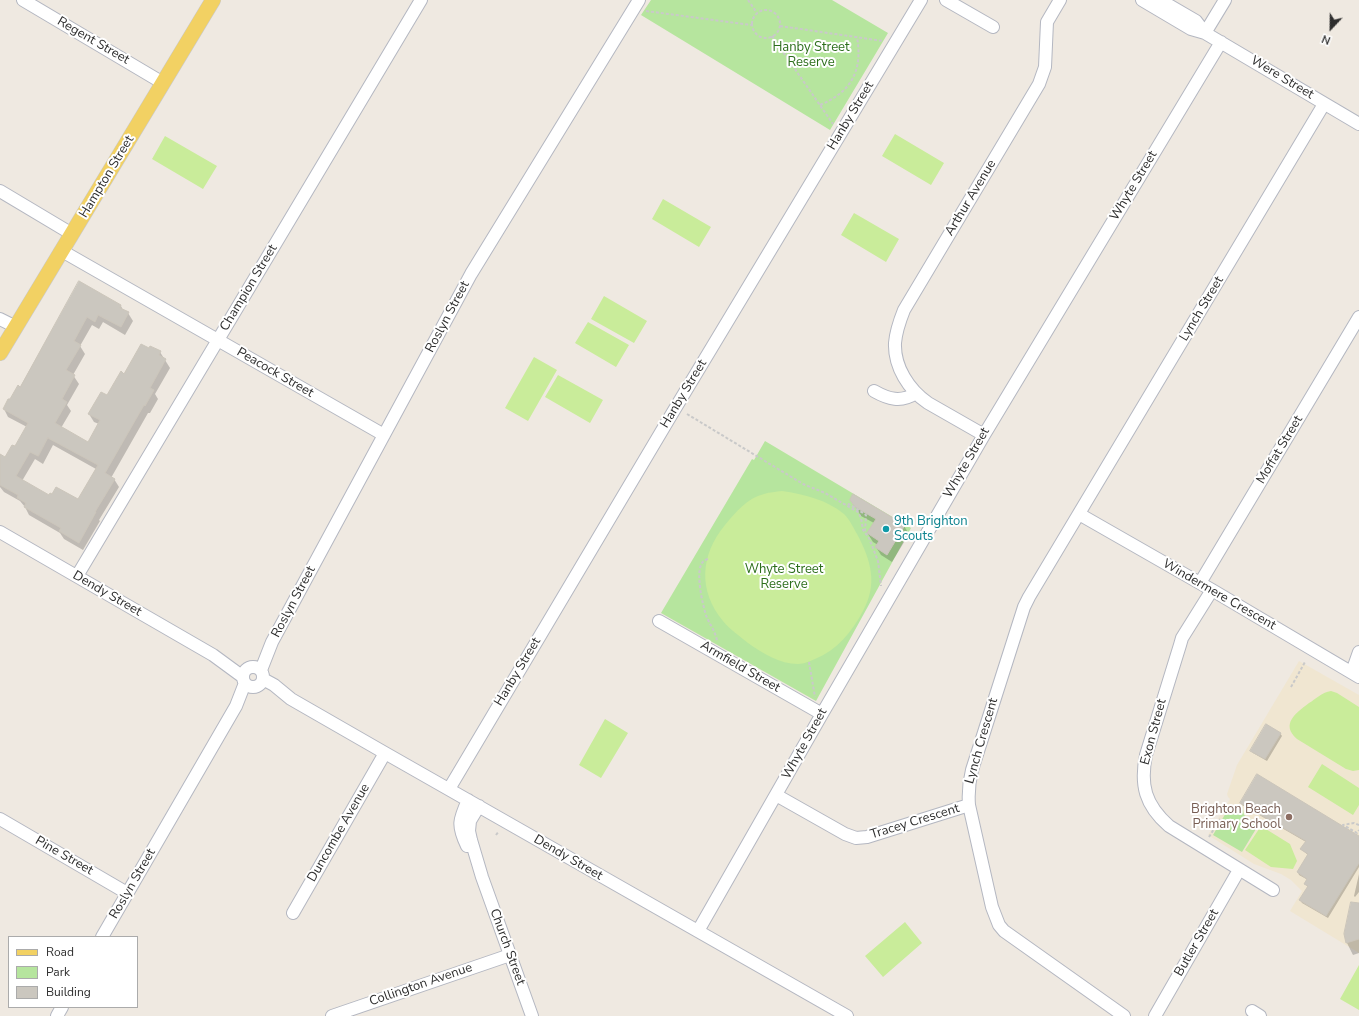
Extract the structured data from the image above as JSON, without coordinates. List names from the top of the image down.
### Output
{
  "streets": {
    "main road": ["Hampton Street"],
    "street": [
      "Regent Street",
      "Were Street",
      "Hanby Street",
      "Whyte Street",
      "Arthur Avenue",
      "Champion Street",
      "Lynch Street",
      "Roslyn Street",
      "Peacock Street",
      "Moffat Street",
      "Dendy Street",
      "Windermere Crescent",
      "Armfield Street",
      "Exon Street",
      "Lynch Crescent",
      "Tracey Crescent",
      "Duncombe Avenue",
      "Pine Street",
      "Butler Street",
      "Church Street",
      "Collington Avenue"
    ]
  },
  "crossings": [
    ["Regent Street", "Hampton Street"],
    ["Were Street", "Whyte Street"],
    ["Were Street", "Lynch Street"],
    ["Hanby Street", "Dendy Street"],
    ["Hampton Street", "Peacock Street"],
    ["Whyte Street", "Arthur Avenue"],
    ["Whyte Street", "Dendy Street"],
    ["Whyte Street", "Armfield Street"],
    ["Whyte Street", "Tracey Crescent"],
    ["Champion Street", "Peacock Street"],
    ["Champion Street", "Dendy Street"],
    ["Lynch Street", "Windermere Crescent"],
    ["Lynch Street", "Lynch Crescent"],
    ["Roslyn Street", "Peacock Street"],
    ["Roslyn Street", "Dendy Street"],
    ["Roslyn Street", "Pine Street"],
    ["Moffat Street", "Windermere Crescent"],
    ["Dendy Street", "Duncombe Avenue"],
    ["Dendy Street", "Church Street"],
    ["Windermere Crescent", "Exon Street"],
    ["Windermere Crescent", "Lynch Crescent"],
    ["Exon Street", "Butler Street"],
    ["Lynch Crescent", "Tracey Crescent"],
    ["Church Street", "Collington Avenue"]
  ],
  "parks": ["Hanby Street Reserve", "Whyte Street Reserve"],
  "places": ["9th Brighton Scouts", "Brighton Beach Primary School"],
  "legend": ["Road", "Park", "Building"],
  "north": "bottom"
}
